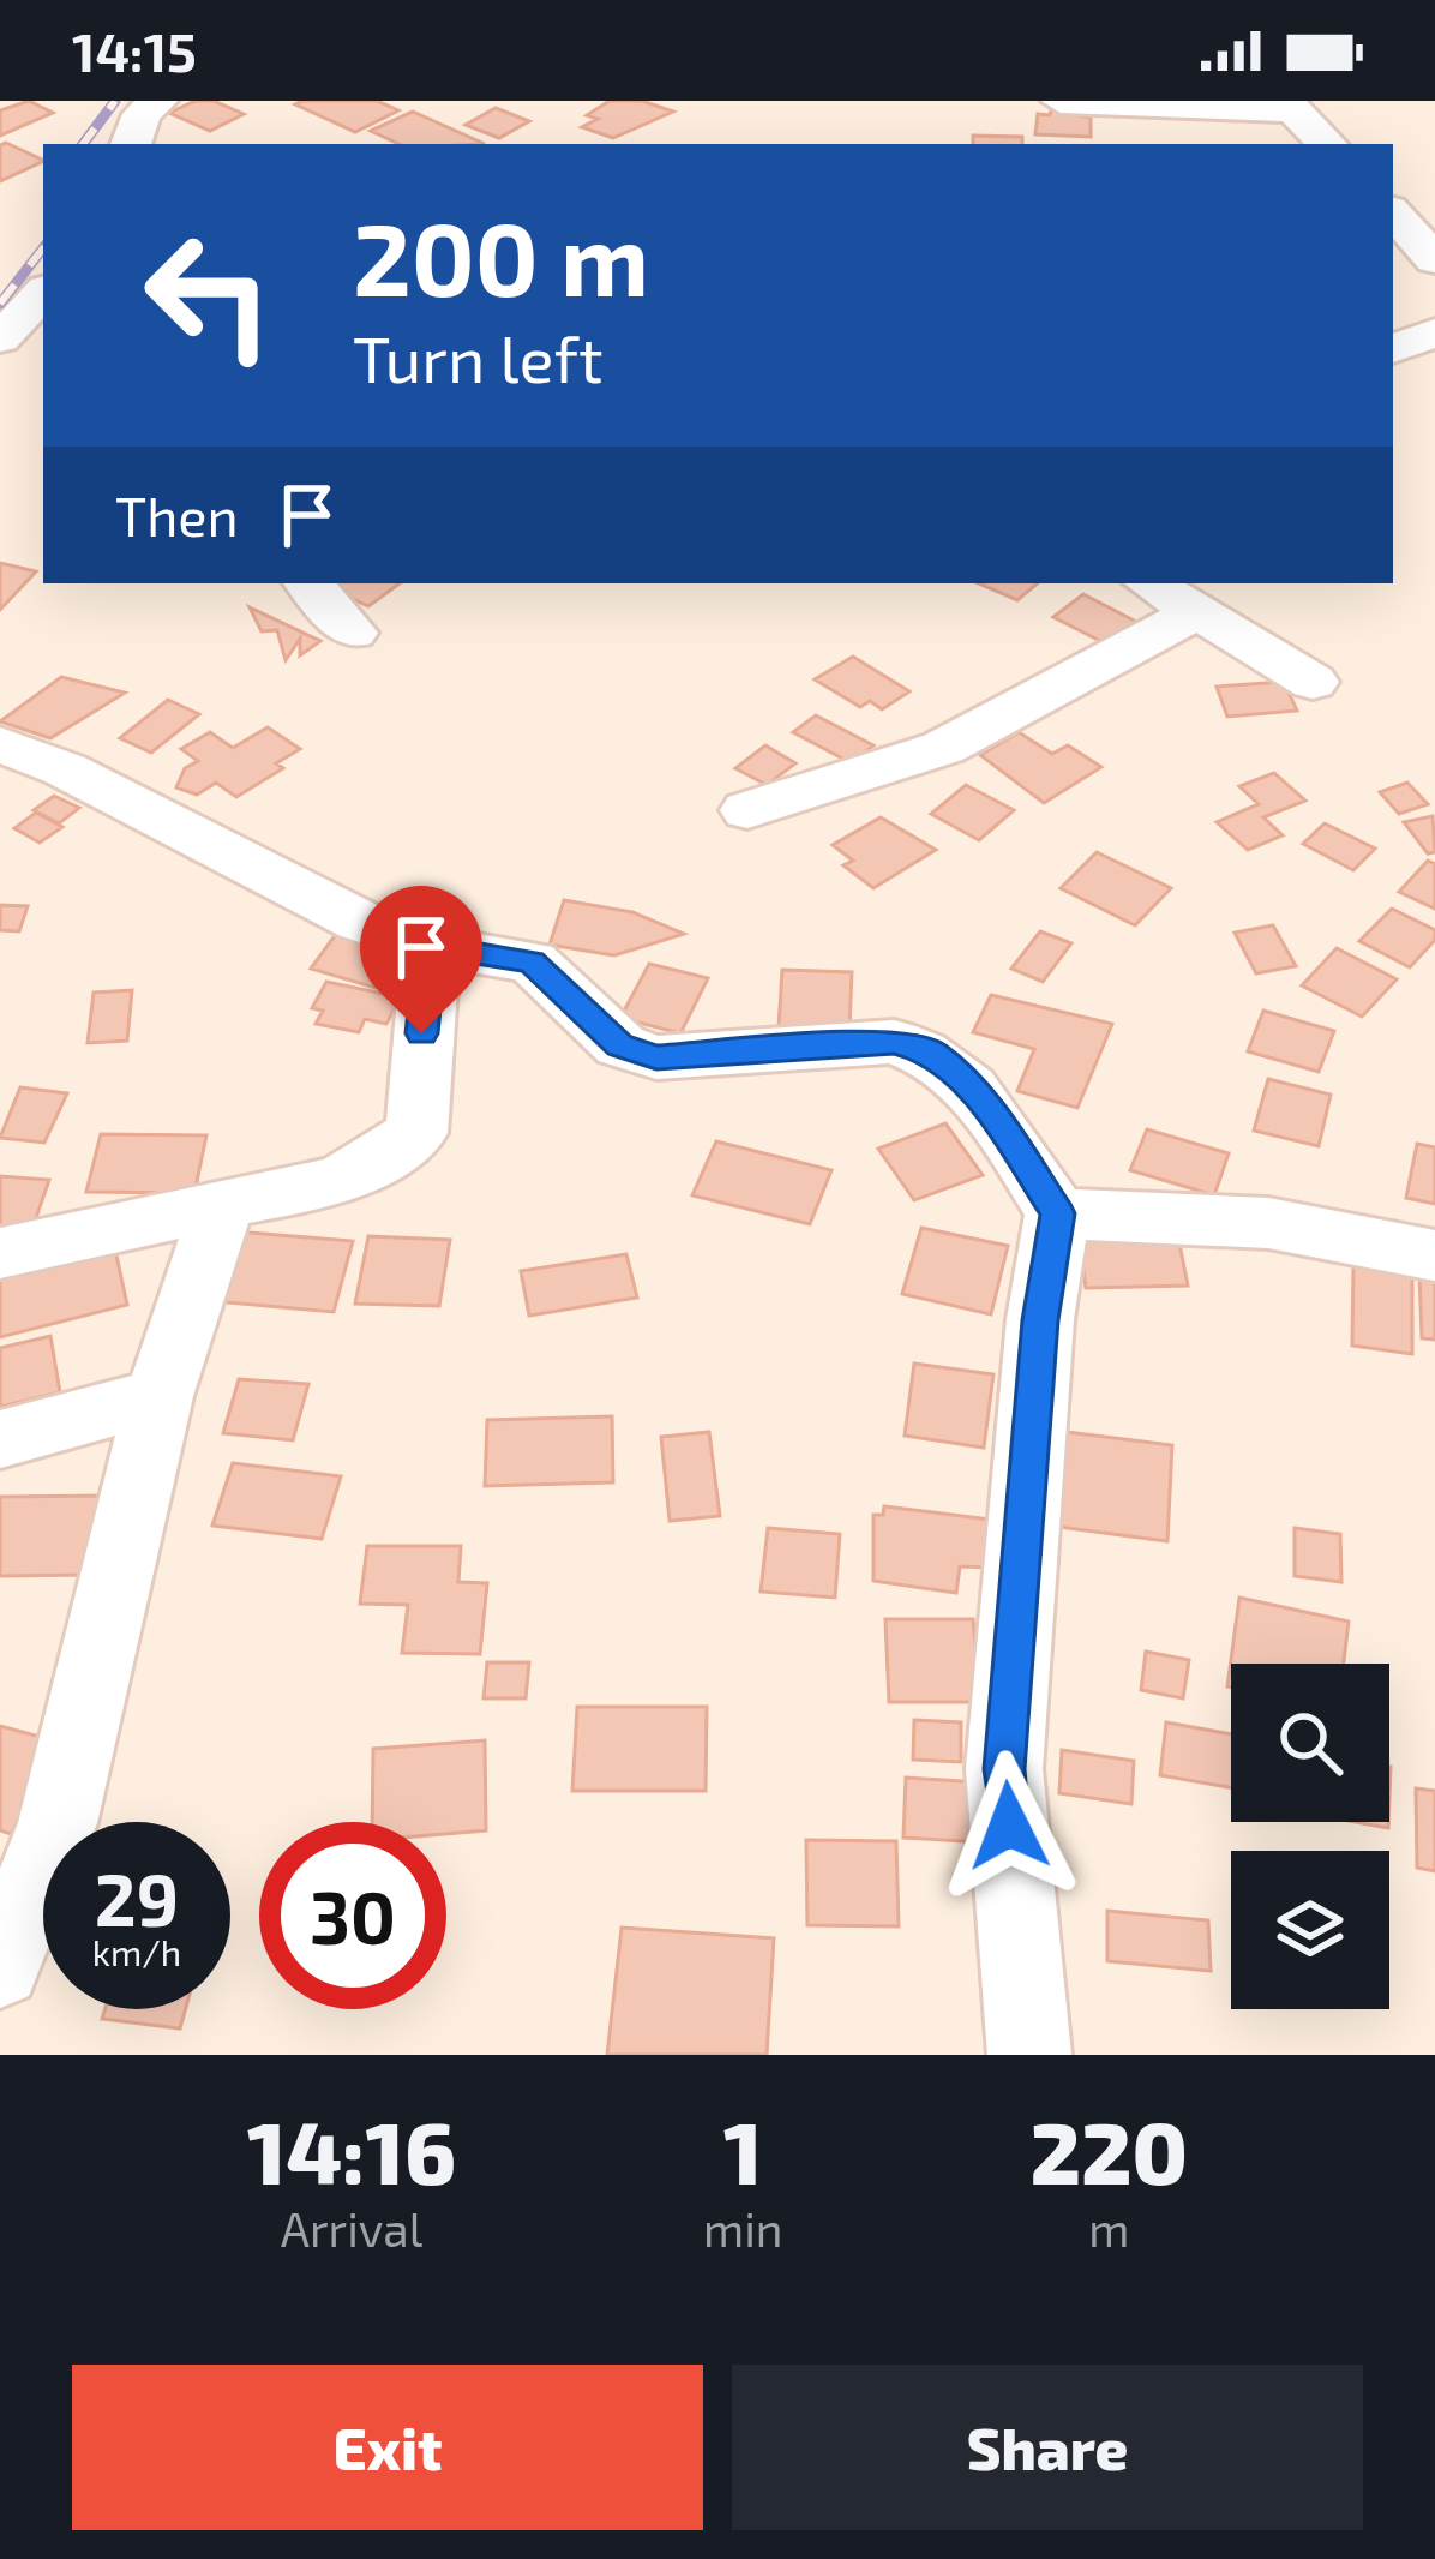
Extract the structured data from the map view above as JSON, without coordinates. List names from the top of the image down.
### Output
{
  "page": {
    "status": "14:15",
    "turn": ["200 m", "Turn left"],
    "then": "Then",
    "speed": "29 km/h",
    "limit": "30",
    "eta": [
      "14:16",
      "Arrival",
      "1",
      "min",
      "220",
      "m"
    ],
    "buttons": ["Exit", "Share"]
  }
}
